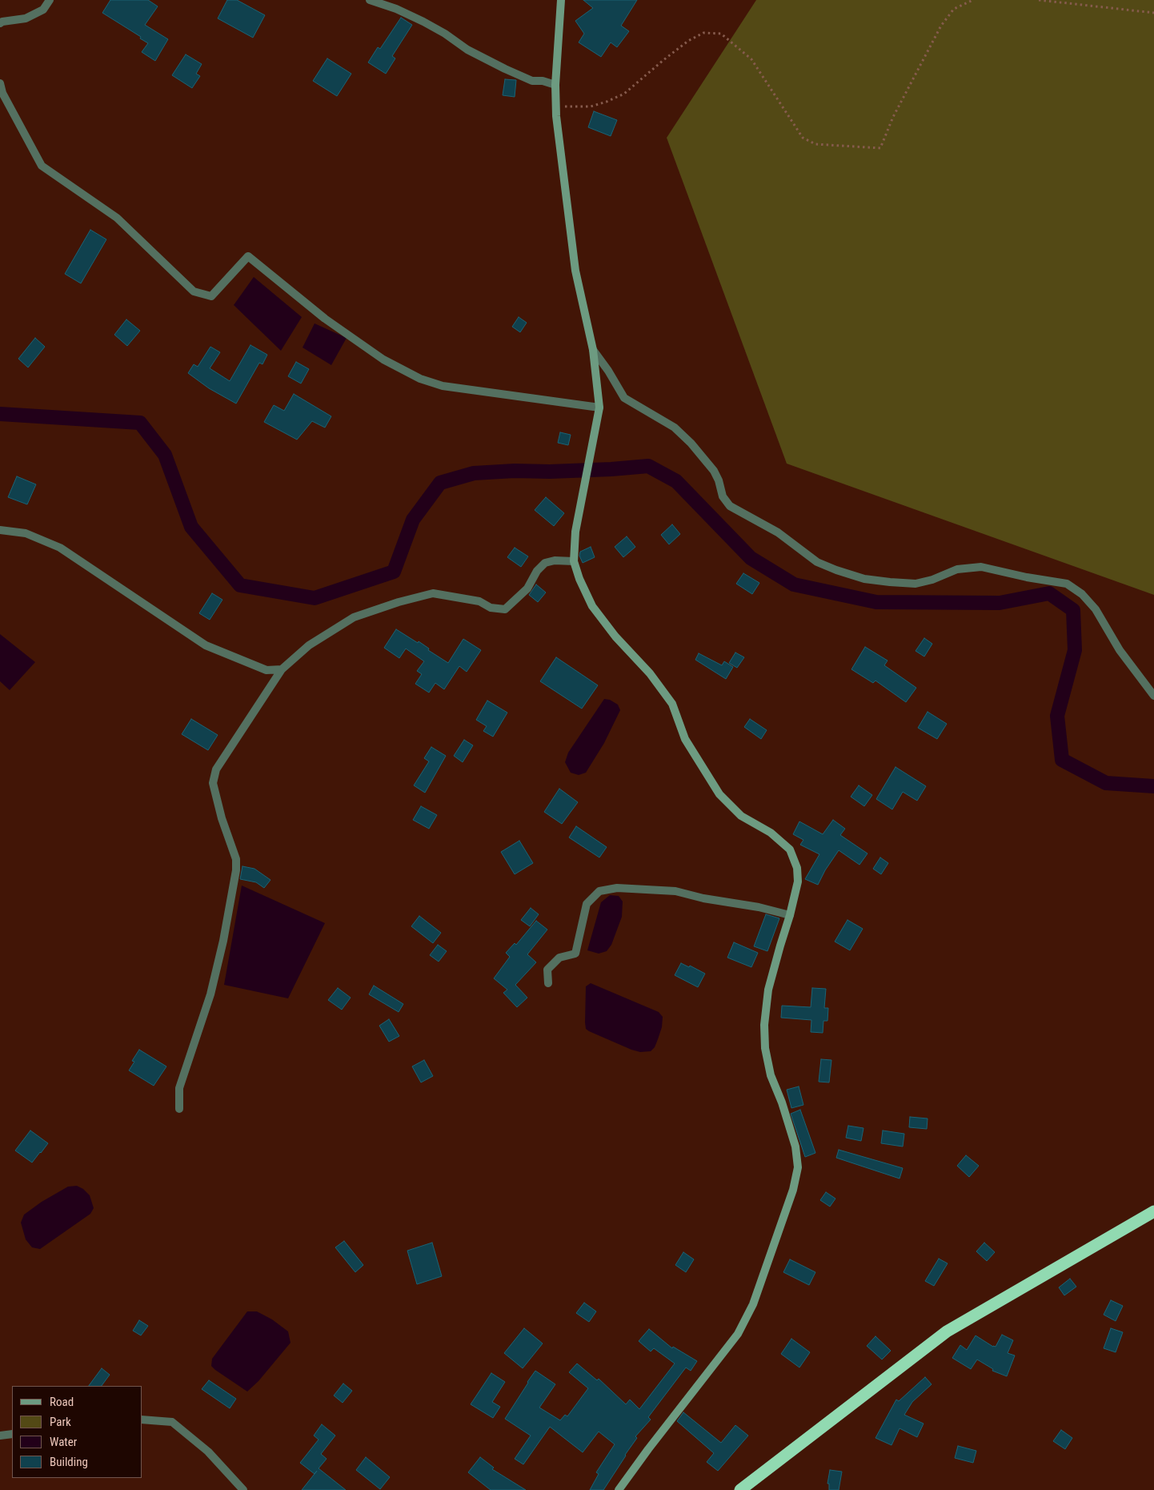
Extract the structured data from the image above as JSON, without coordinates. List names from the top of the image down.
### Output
{
  "legend": [
    "Road",
    "Park",
    "Water",
    "Building"
  ]
}
